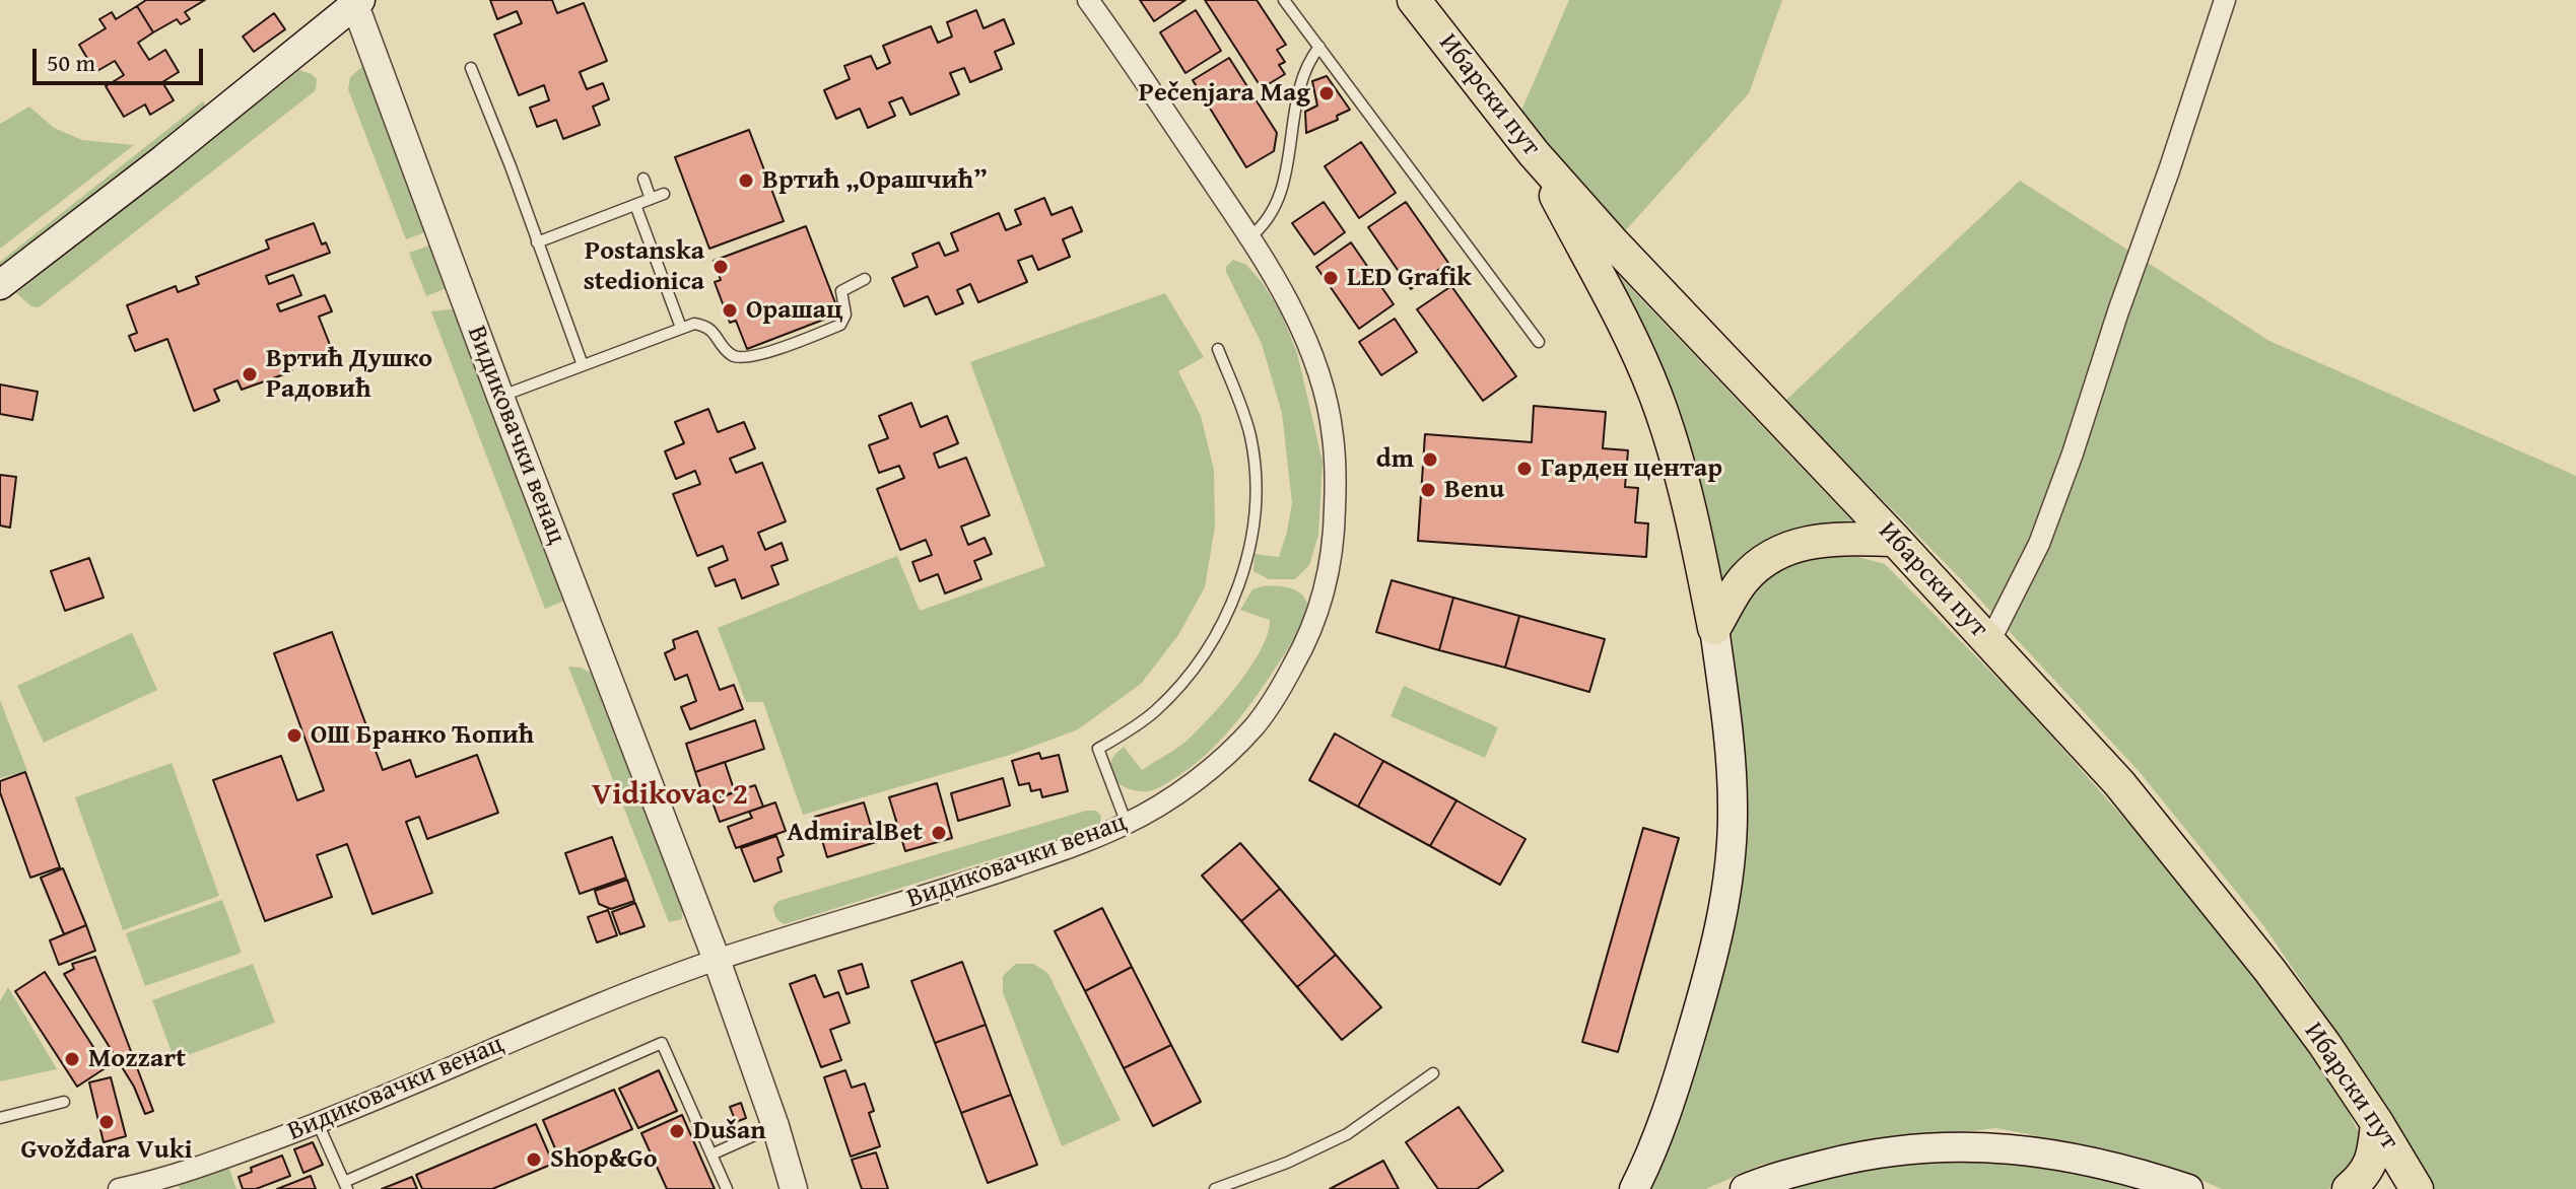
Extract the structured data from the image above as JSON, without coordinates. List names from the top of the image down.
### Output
{
  "streets": {
    "main road": ["Ибарски пут"],
    "street": ["Видиковачки венац"]
  },
  "districts": ["Vidikovac 2"],
  "places": [
    "Pečenjara Mag",
    "Вртић „Орашчић”",
    "Postanska stedionica",
    "LED Grafik",
    "Орашац",
    "Вртић Душко Радовић",
    "dm",
    "Гарден центар",
    "Benu",
    "ОШ Бранко Ћопић",
    "AdmiralBet",
    "Mozzart",
    "Gvožđara Vuki",
    "Dušan",
    "Shop&Go"
  ],
  "scale_bar": "50 m"
}
